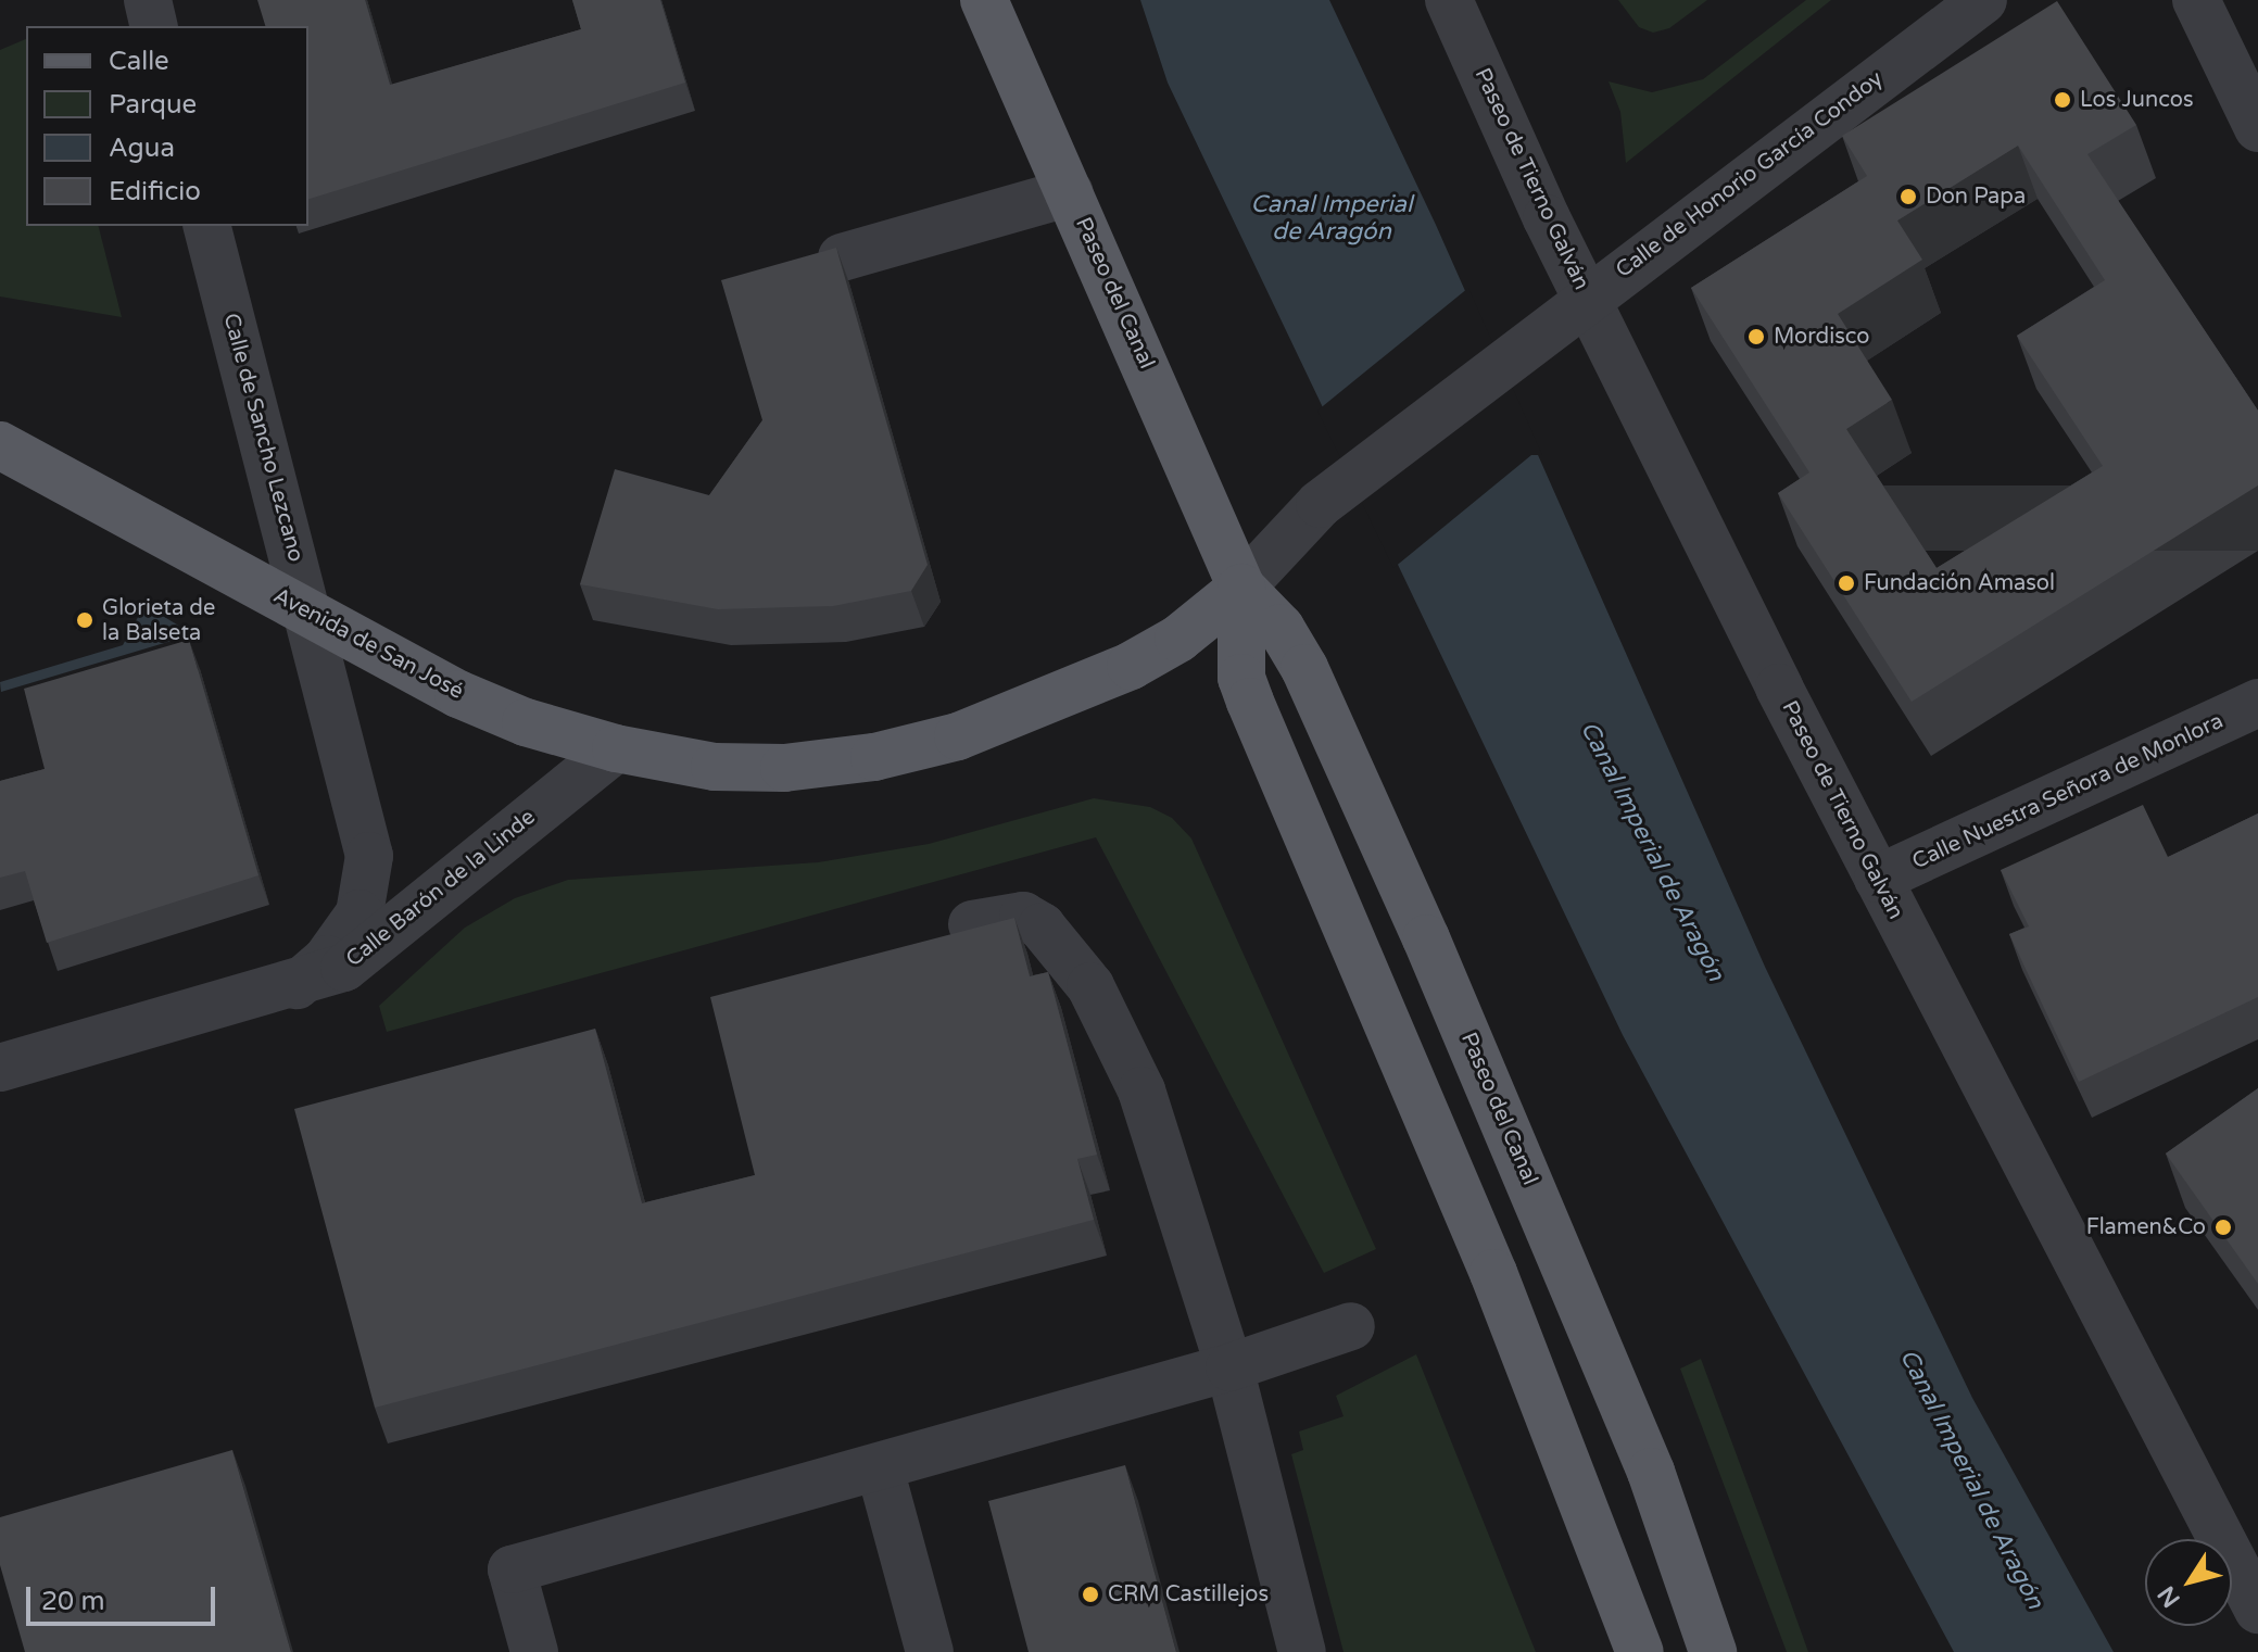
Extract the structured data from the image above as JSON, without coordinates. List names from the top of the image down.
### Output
{
  "streets": {
    "main road": ["Paseo del Canal", "Avenida de San José"],
    "street": [
      "Calle de Honorio García Condoy",
      "Paseo de Tierno Galván",
      "Calle de Sancho Lezcano",
      "Calle Nuestra Señora de Monlora",
      "Calle Barón de la Linde"
    ]
  },
  "crossings": [
    ["Calle de Honorio García Condoy", "Paseo de Tierno Galván"],
    ["Calle de Honorio García Condoy", "Paseo del Canal"],
    ["Calle de Honorio García Condoy", "Avenida de San José"],
    ["Paseo de Tierno Galván", "Calle Nuestra Señora de Monlora"],
    ["Paseo del Canal", "Avenida de San José"],
    ["Calle de Sancho Lezcano", "Avenida de San José"],
    ["Calle de Sancho Lezcano", "Calle Barón de la Linde"],
    ["Avenida de San José", "Calle Barón de la Linde"]
  ],
  "water": ["Canal Imperial de Aragón"],
  "places": [
    "Los Juncos",
    "Don Papa",
    "Mordisco",
    "Fundación Amasol",
    "Glorieta de la Balseta",
    "Flamen&Co",
    "CRM Castillejos"
  ],
  "legend": [
    "Calle",
    "Parque",
    "Agua",
    "Edificio"
  ],
  "scale_bar": "20 m",
  "north": "bottom left"
}
